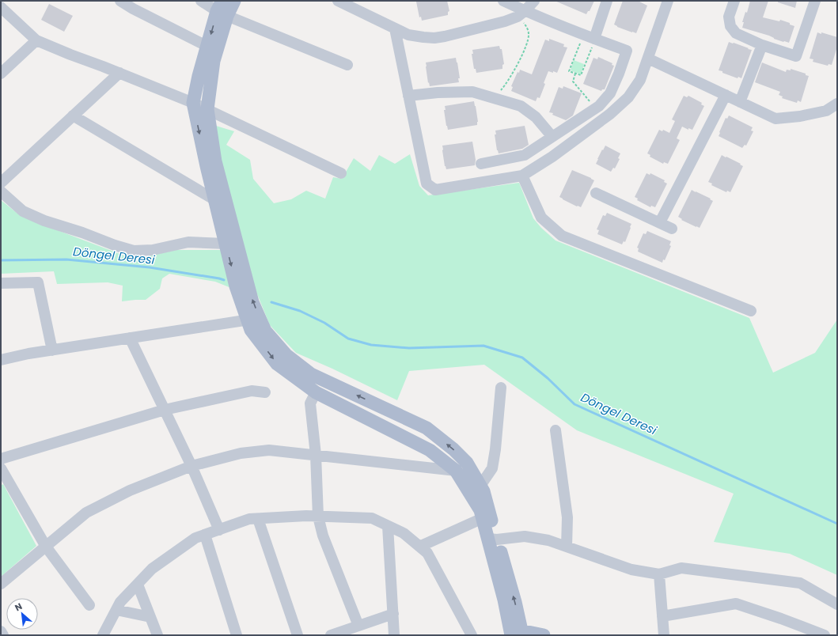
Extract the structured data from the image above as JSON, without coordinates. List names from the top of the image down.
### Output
{
  "water": ["Döngel Deresi"],
  "north": "top left"
}
